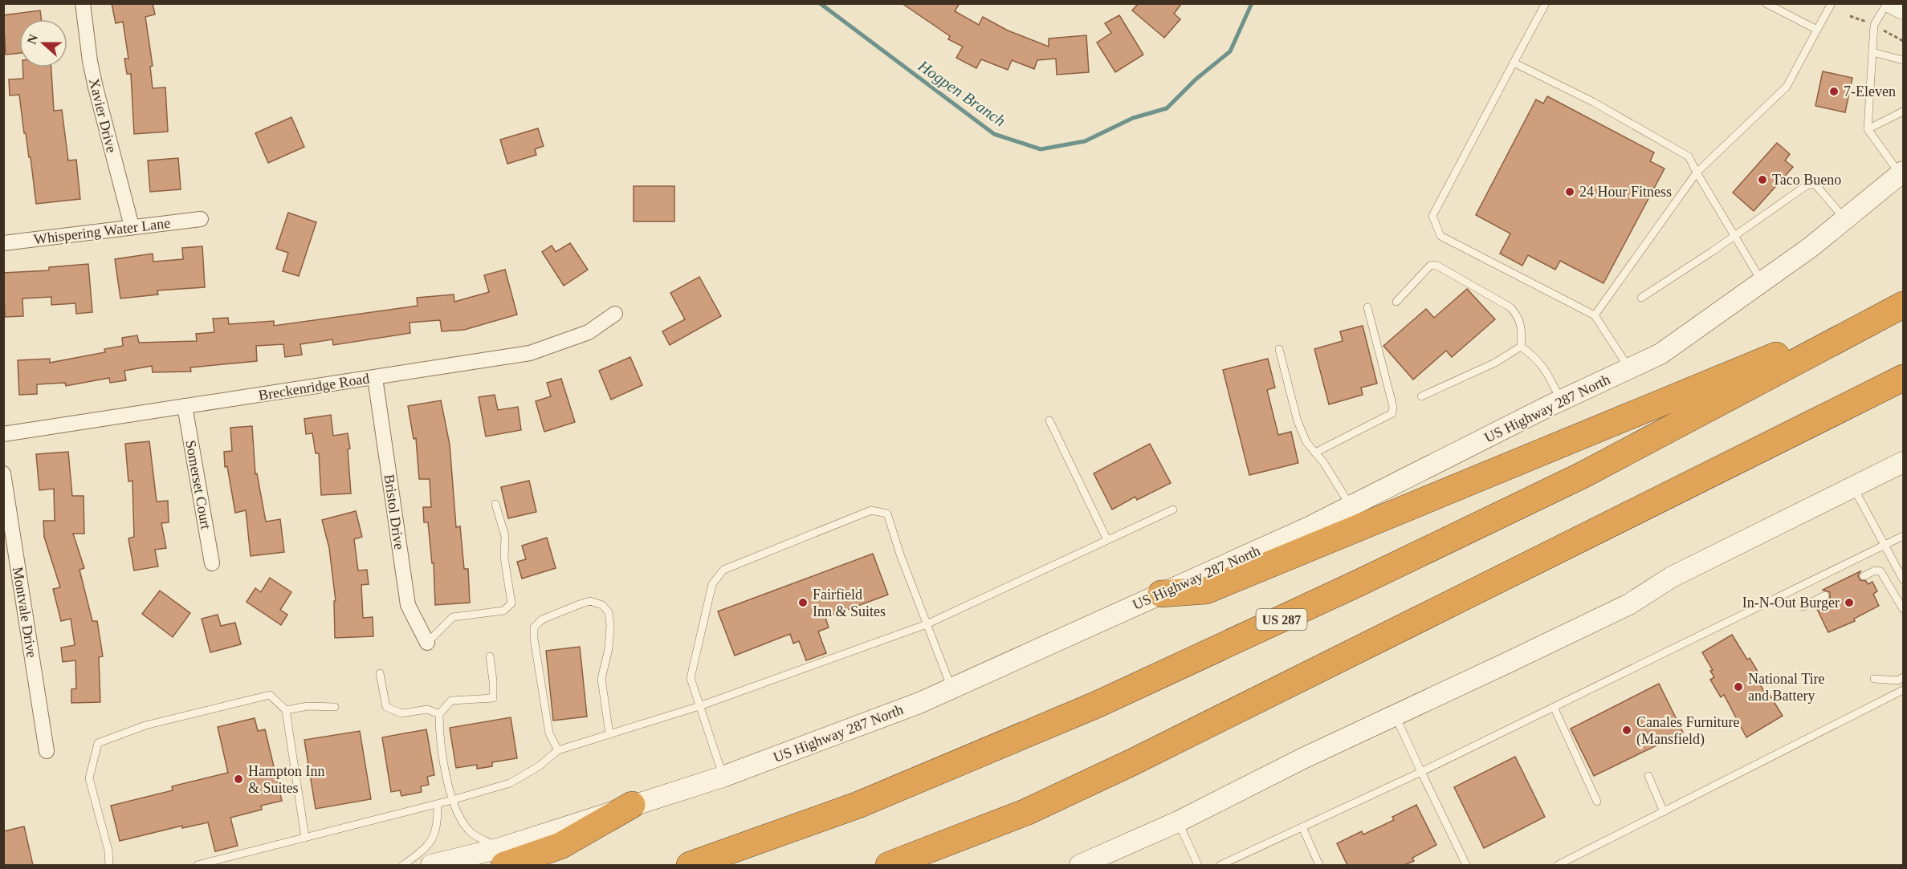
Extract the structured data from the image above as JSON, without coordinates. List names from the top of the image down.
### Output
{
  "streets": {
    "highway": ["US 287"],
    "main road": ["US Highway 287 North"],
    "street": [
      "Xavier Drive",
      "Whispering Water Lane",
      "Breckenridge Road",
      "Somerset Court",
      "Bristol Drive",
      "Montvale Drive"
    ]
  },
  "crossings": [
    ["Xavier Drive", "Whispering Water Lane"],
    ["Breckenridge Road", "Somerset Court"],
    ["Breckenridge Road", "Bristol Drive"]
  ],
  "water": ["Hogpen Branch"],
  "places": [
    "7-Eleven",
    "Taco Bueno",
    "24 Hour Fitness",
    "Fairfield Inn & Suites",
    "In-N-Out Burger",
    "National Tire and Battery",
    "Canales Furniture (Mansfield)",
    "Hampton Inn & Suites"
  ],
  "north": "left"
}
